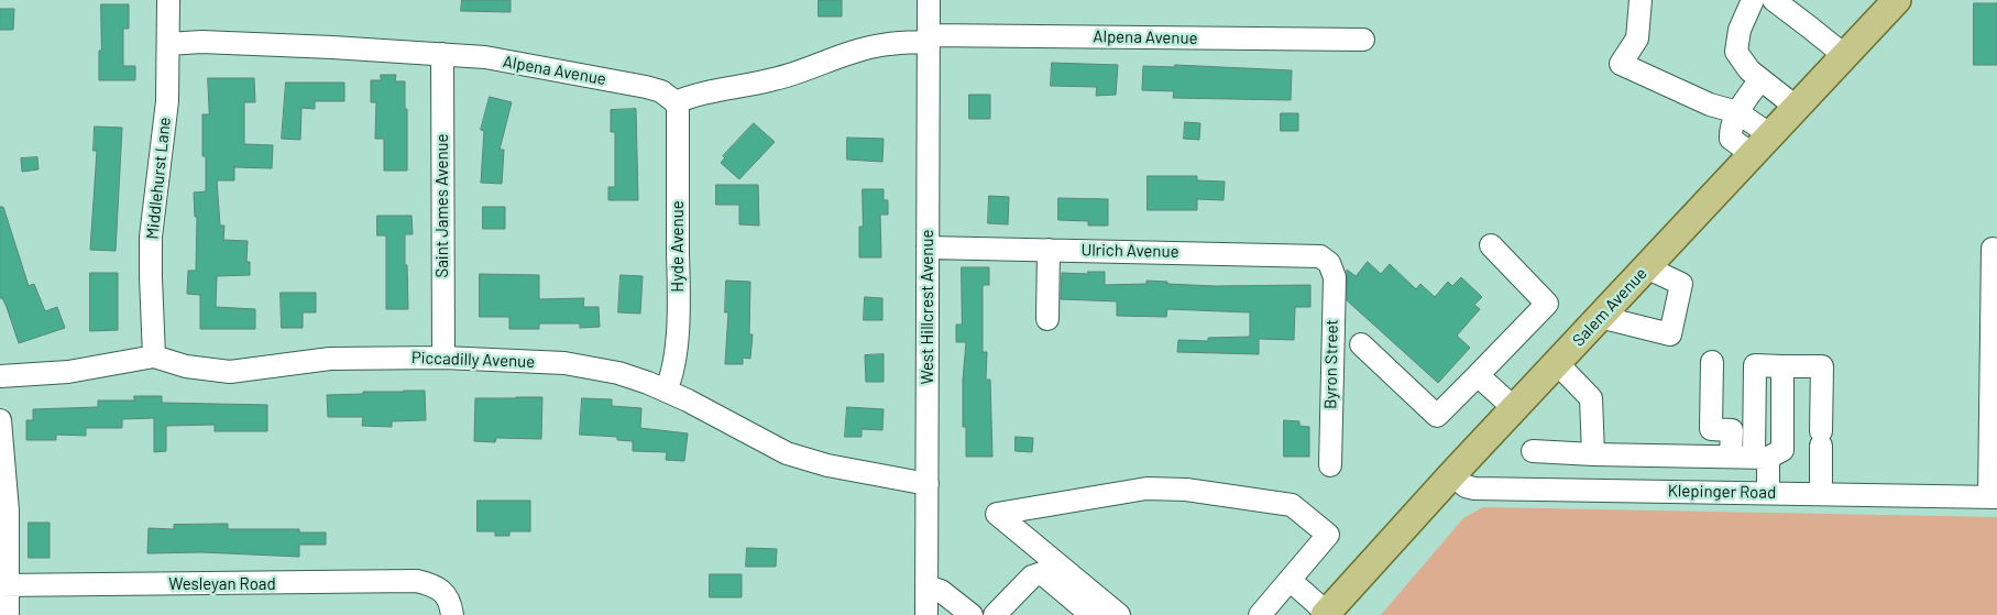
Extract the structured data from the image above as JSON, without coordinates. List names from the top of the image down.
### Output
{
  "streets": {
    "main road": ["Salem Avenue"],
    "street": [
      "Alpena Avenue",
      "Middlehurst Lane",
      "Saint James Avenue",
      "Hyde Avenue",
      "Ulrich Avenue",
      "West Hillcrest Avenue",
      "Piccadilly Avenue",
      "Byron Street",
      "Klepinger Road",
      "Wesleyan Road"
    ]
  },
  "crossings": [
    ["Alpena Avenue", "Middlehurst Lane"],
    ["Alpena Avenue", "Saint James Avenue"],
    ["Alpena Avenue", "Hyde Avenue"],
    ["Alpena Avenue", "West Hillcrest Avenue"],
    ["Middlehurst Lane", "Piccadilly Avenue"],
    ["Saint James Avenue", "Piccadilly Avenue"],
    ["Hyde Avenue", "Piccadilly Avenue"],
    ["Ulrich Avenue", "West Hillcrest Avenue"],
    ["Ulrich Avenue", "Byron Street"],
    ["West Hillcrest Avenue", "Piccadilly Avenue"],
    ["Salem Avenue", "Klepinger Road"]
  ]
}
